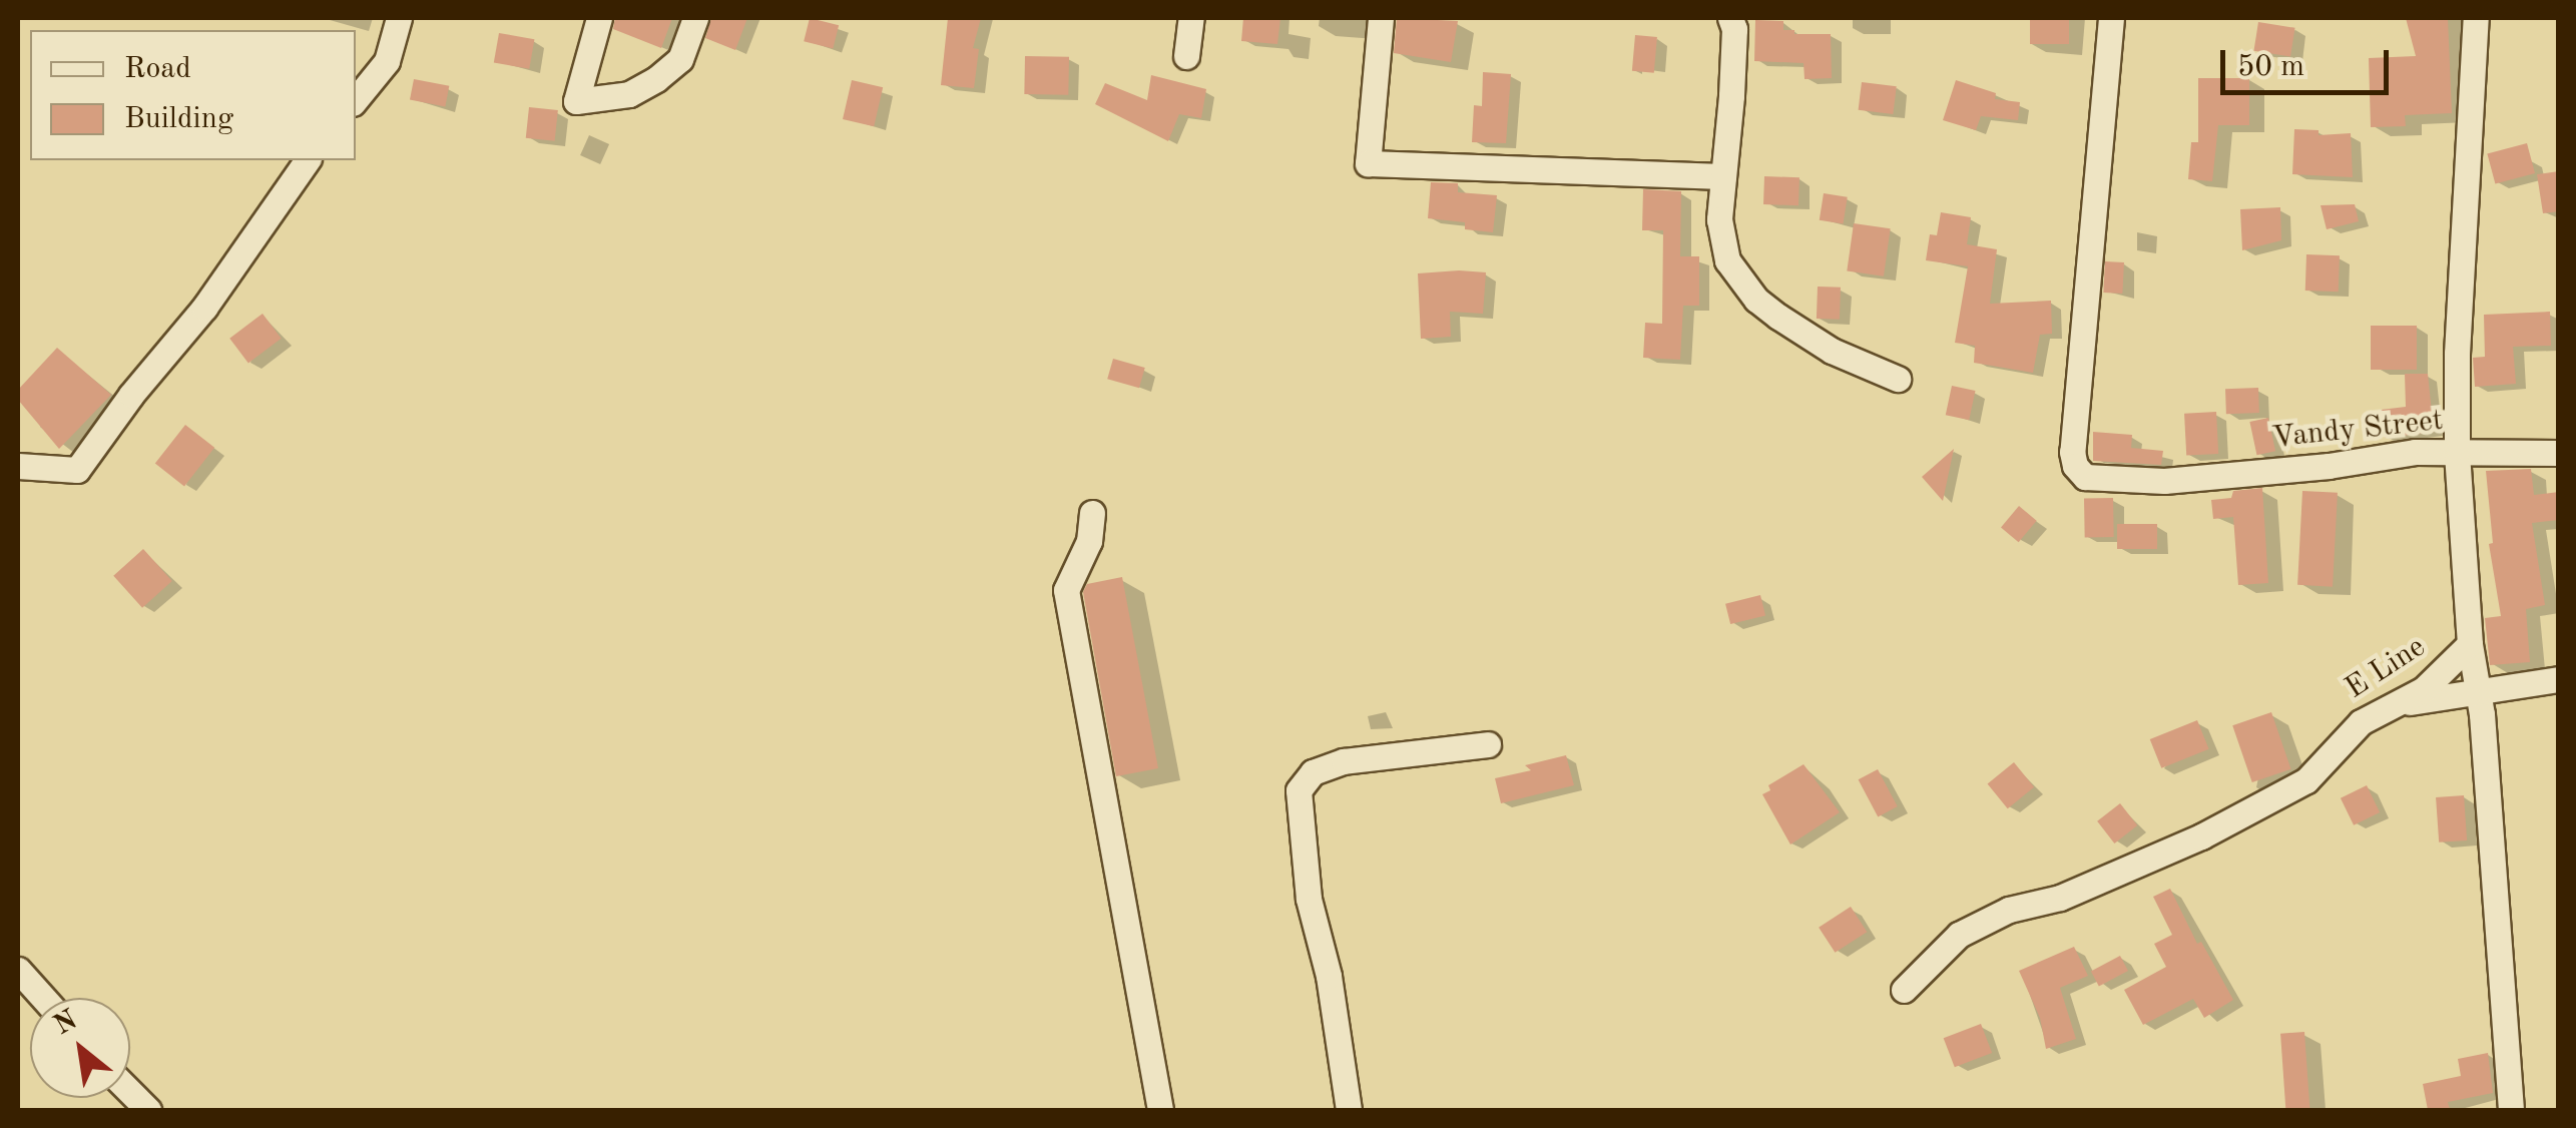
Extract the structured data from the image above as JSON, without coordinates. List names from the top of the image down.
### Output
{
  "streets": {
    "street": ["Vandy Street", "E Line"]
  },
  "crossings": [
    ["Vandy Street", "E Line"]
  ],
  "legend": ["Road", "Building"],
  "scale_bar": "50 m",
  "north": "top left"
}
